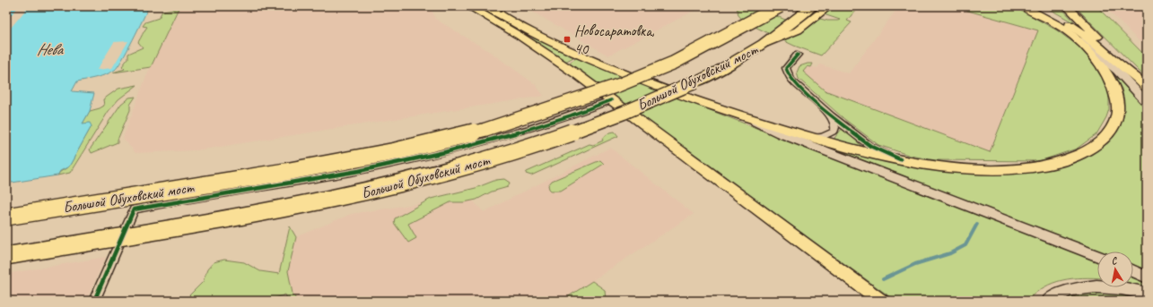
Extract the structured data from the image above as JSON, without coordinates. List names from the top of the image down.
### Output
{
  "streets": {
    "highway": ["Большой Обуховский мост"]
  },
  "water": ["Нева"],
  "places": {
    "transit": ["Новосаратовка, 40"]
  },
  "north": "top"
}
